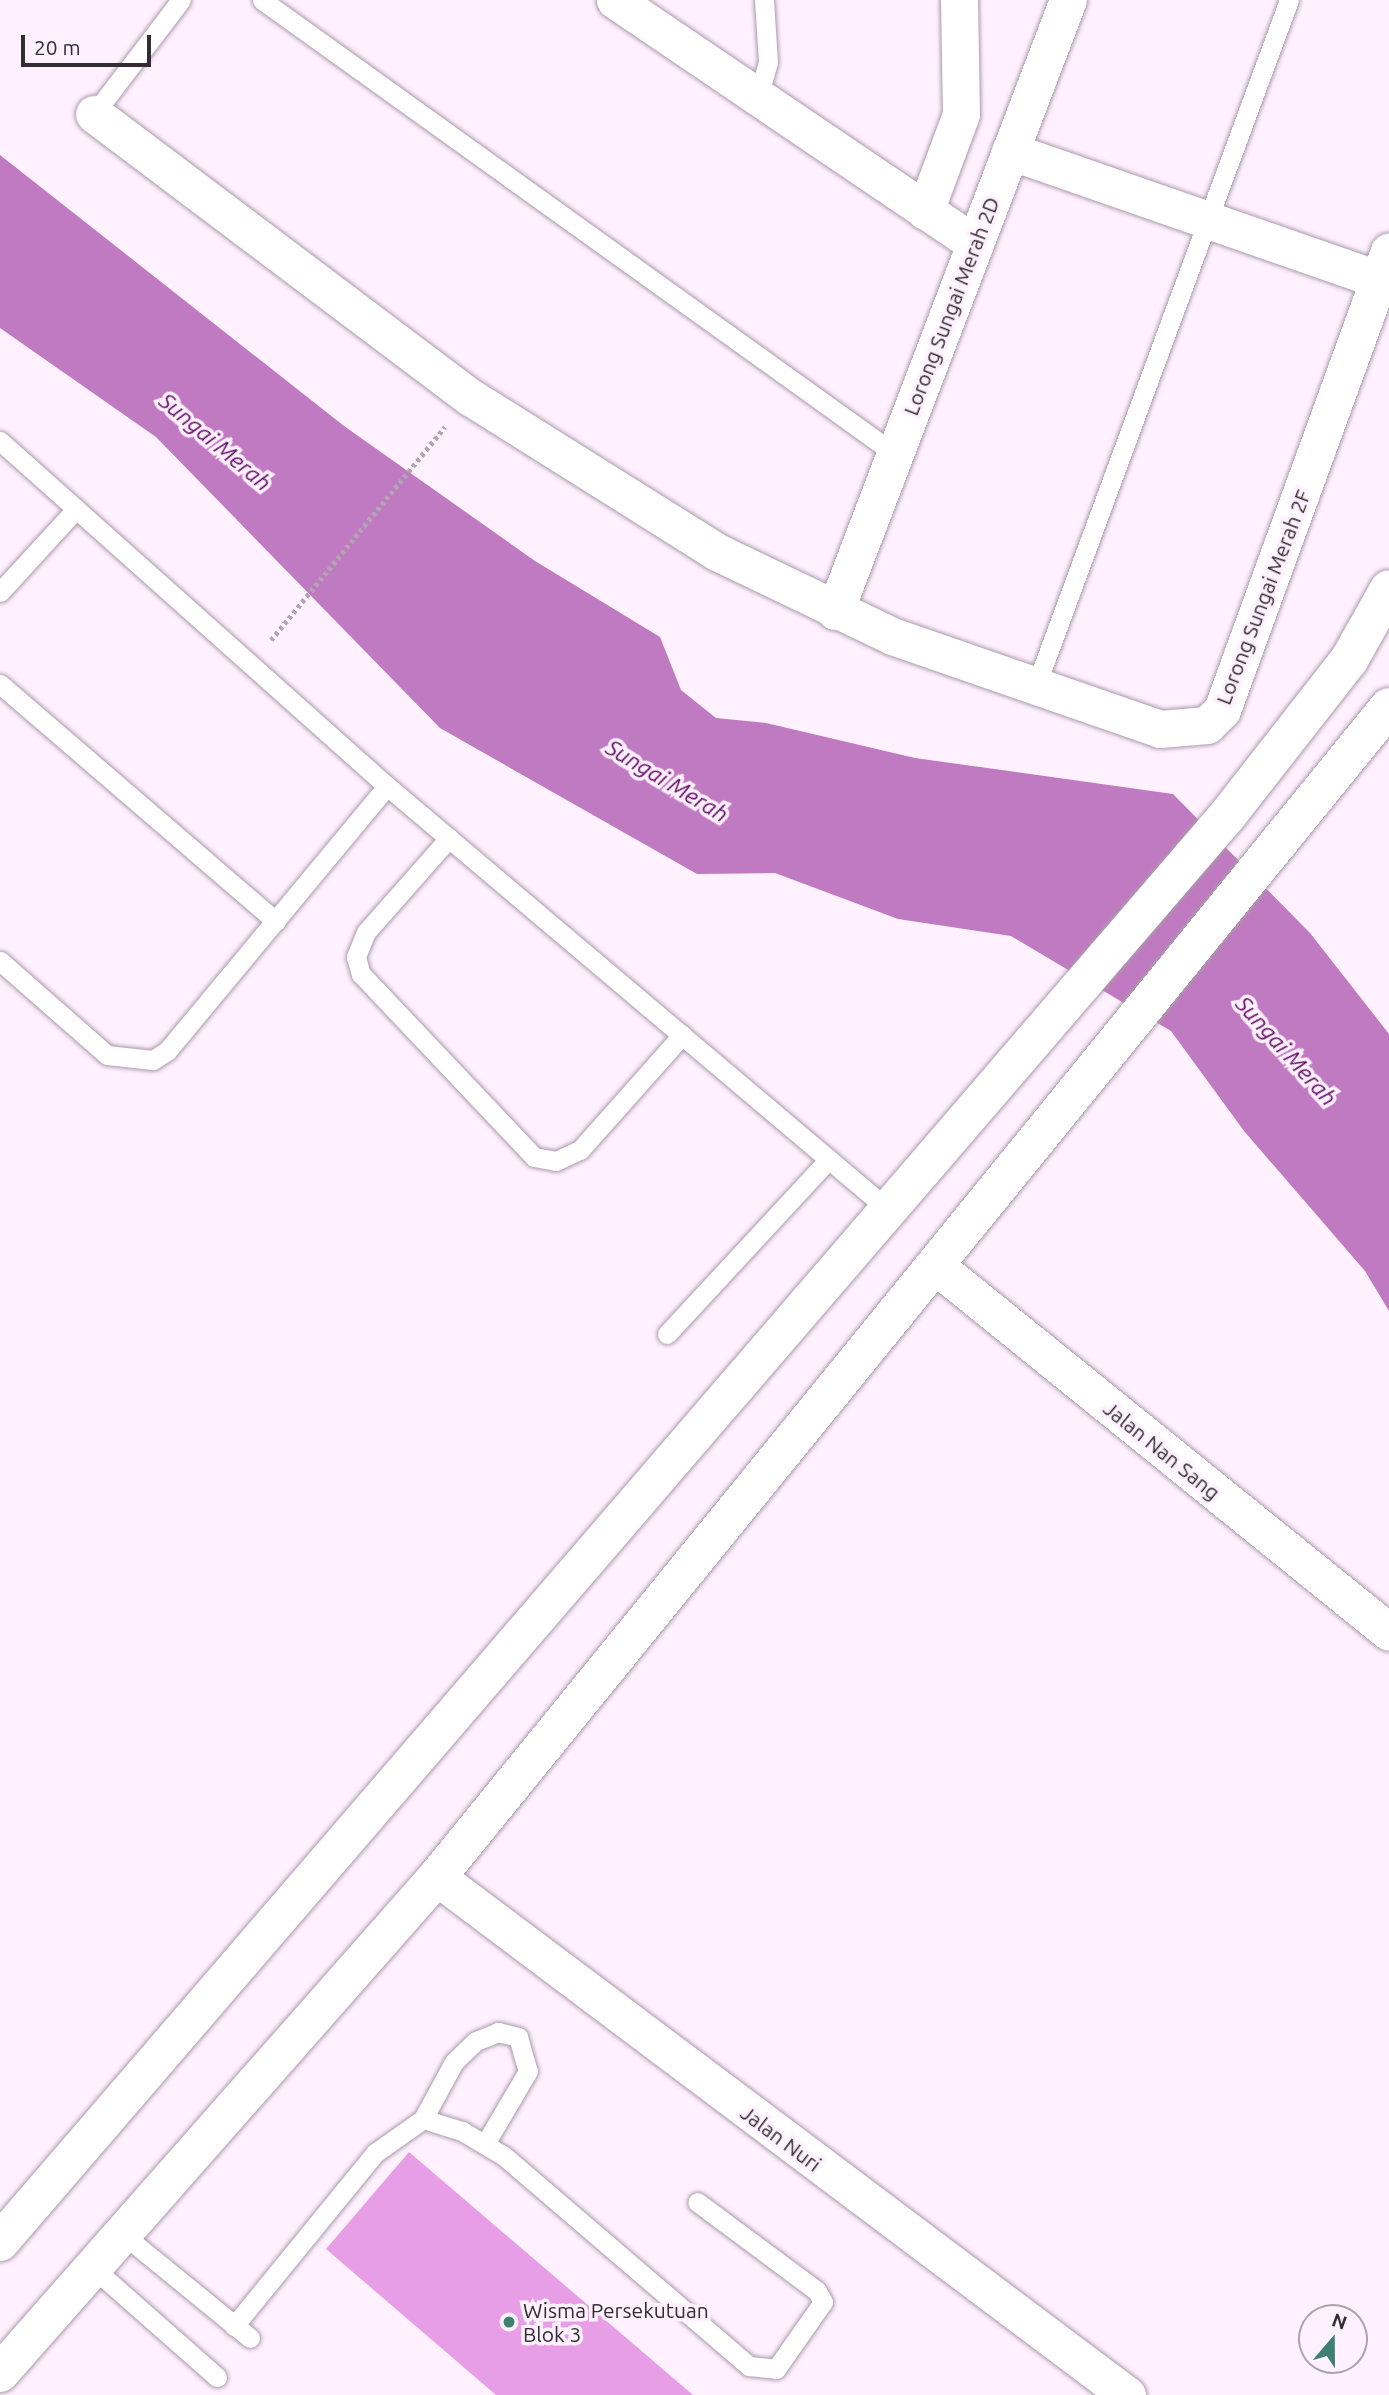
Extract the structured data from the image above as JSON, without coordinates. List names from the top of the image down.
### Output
{
  "streets": {
    "street": [
      "Lorong Sungai Merah 2D",
      "Lorong Sungai Merah 2F",
      "Jalan Nan Sang",
      "Jalan Nuri"
    ]
  },
  "crossings": [
    ["Lorong Sungai Merah 2D", "Lorong Sungai Merah 2F"]
  ],
  "water": ["Sungai Merah"],
  "places": ["Wisma Persekutuan Blok 3"],
  "scale_bar": "20 m",
  "north": "top"
}
